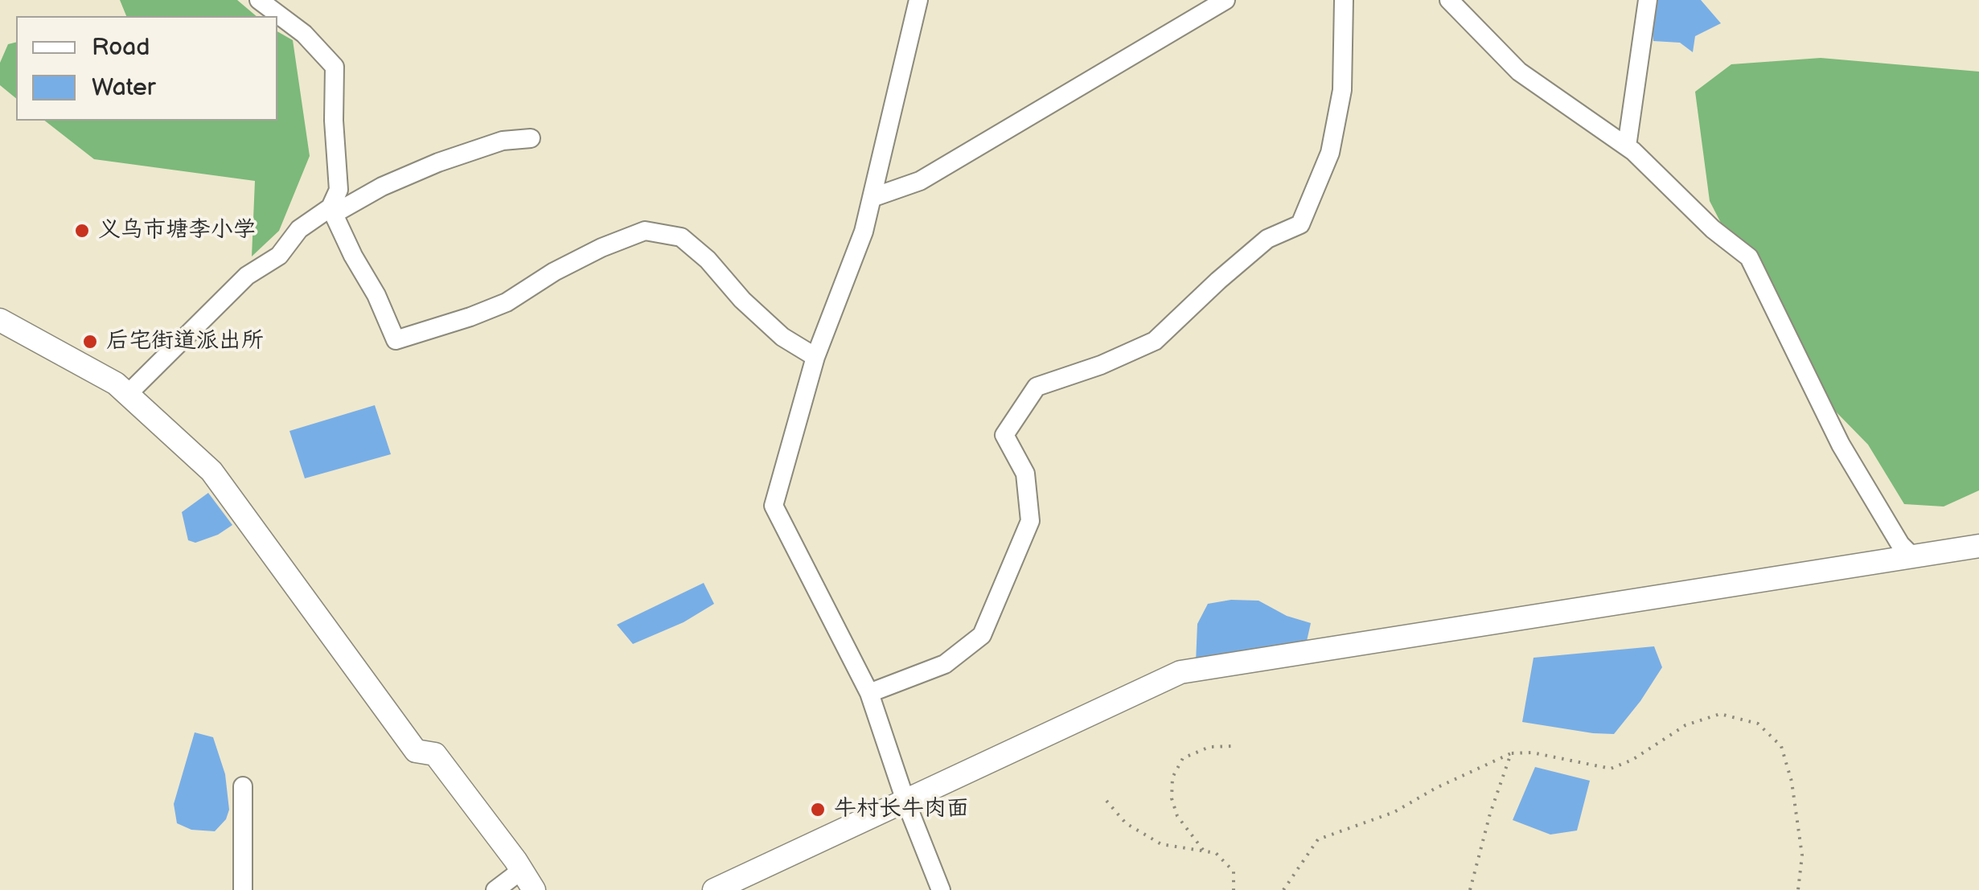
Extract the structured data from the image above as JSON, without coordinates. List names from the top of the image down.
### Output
{
  "places": ["义乌市塘李小学", "后宅街道派出所", "牛村长牛肉面"],
  "legend": ["Road", "Water"]
}
